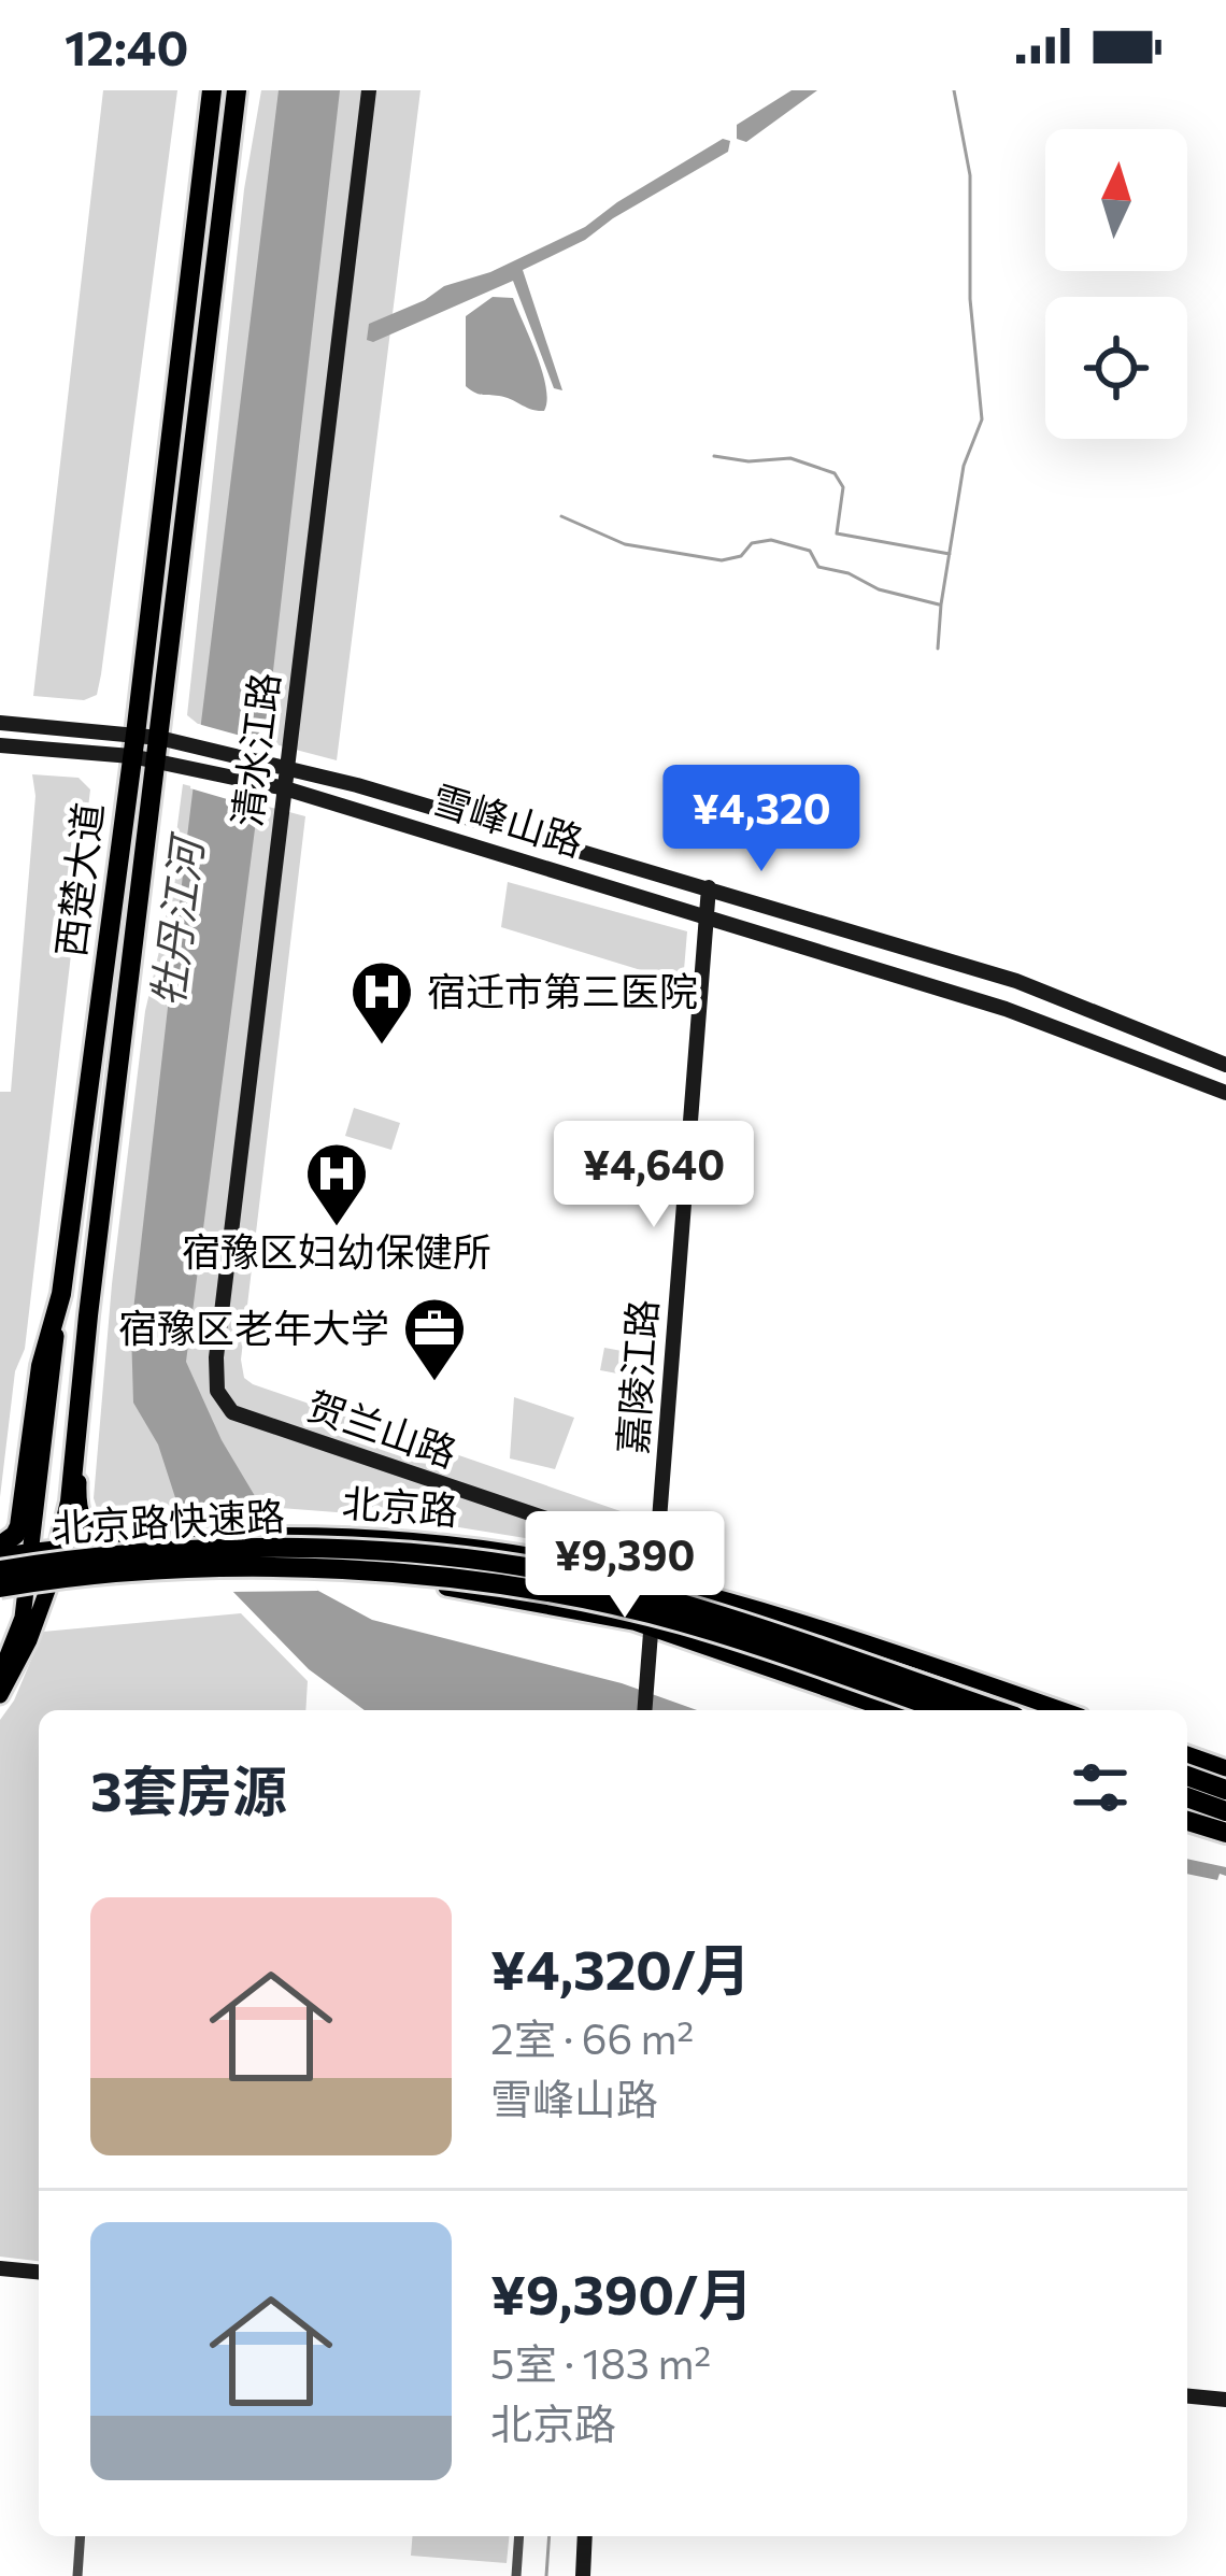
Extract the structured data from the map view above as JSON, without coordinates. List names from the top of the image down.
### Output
{
  "streets": {
    "highway": ["西楚大道", "北京路快速路"],
    "main road": ["北京路"],
    "street": [
      "清水江路",
      "雪峰山路",
      "嘉陵江路",
      "贺兰山路"
    ]
  },
  "crossings": [
    ["清水江路", "雪峰山路"],
    ["清水江路", "贺兰山路"],
    ["雪峰山路", "西楚大道"],
    ["雪峰山路", "嘉陵江路"],
    ["西楚大道", "北京路"],
    ["嘉陵江路", "贺兰山路"],
    ["嘉陵江路", "北京路"]
  ],
  "water": ["牡丹江河"],
  "places": {
    "hospital": ["宿迁市第三医院", "宿豫区妇幼保健所"],
    "office": ["宿豫区老年大学"]
  },
  "north": "top",
  "page": {
    "status": "12:40",
    "price": ["¥4,320", "¥4,640", "¥9,390"],
    "heading": "3套房源",
    "list": [
      {
        "name": "¥4,320/月",
        "note": "2室 · 66 m² · 雪峰山路"
      },
      {
        "name": "¥9,390/月",
        "note": "5室 · 183 m² · 北京路"
      }
    ]
  }
}
